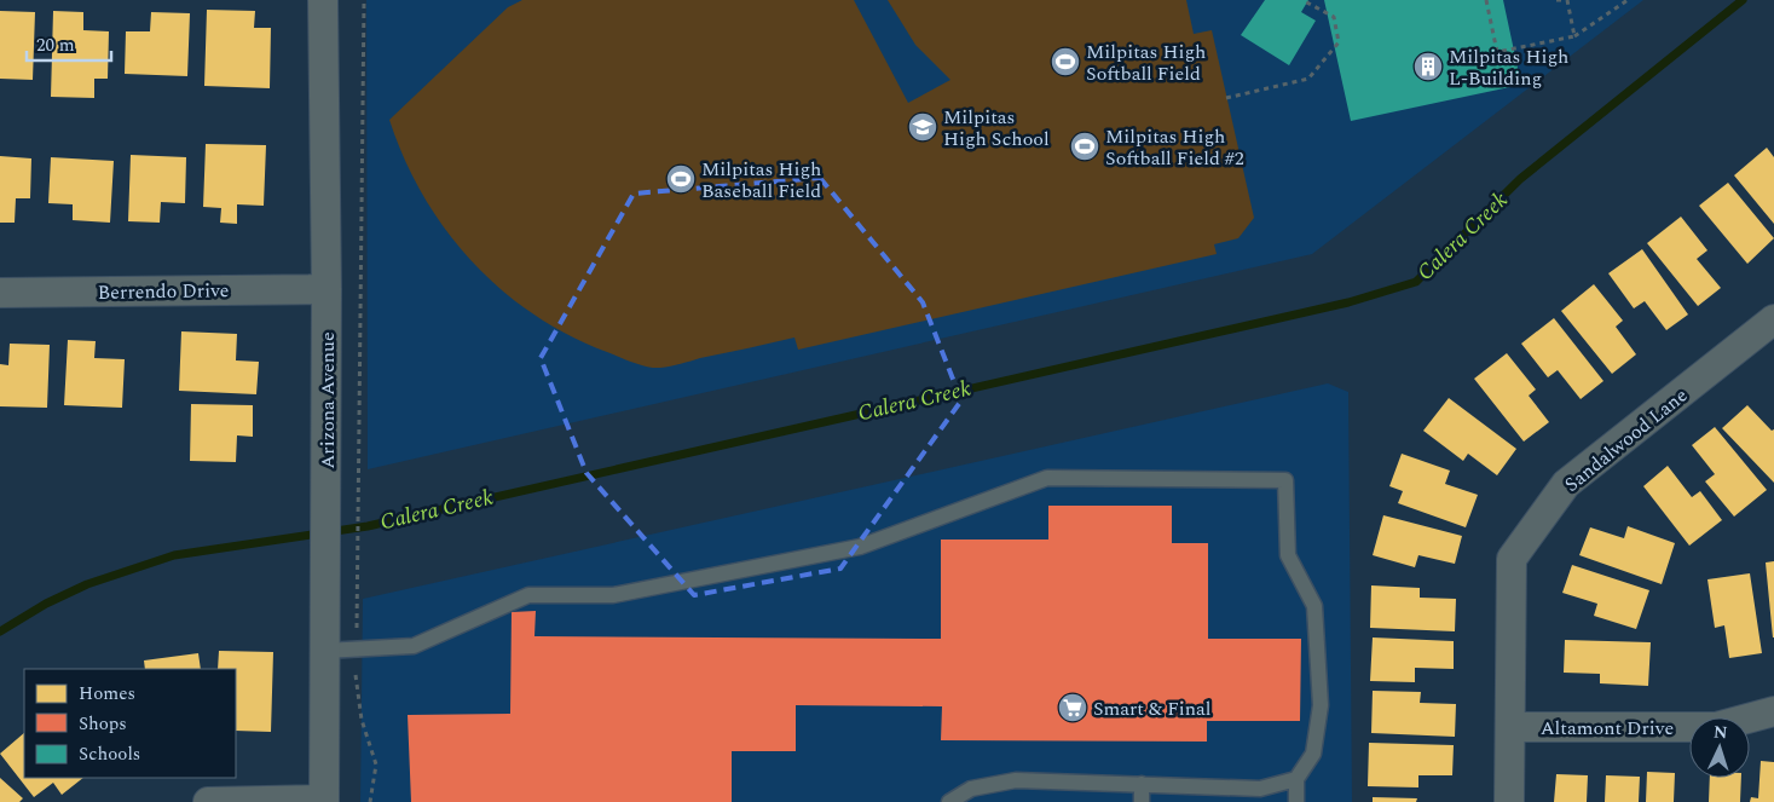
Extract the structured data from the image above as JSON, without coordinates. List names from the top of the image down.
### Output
{
  "streets": {
    "street": [
      "Berrendo Drive",
      "Arizona Avenue",
      "Sandalwood Lane",
      "Altamont Drive"
    ]
  },
  "crossings": [
    ["Berrendo Drive", "Arizona Avenue"],
    ["Sandalwood Lane", "Altamont Drive"]
  ],
  "water": ["Calera Creek"],
  "places": {
    "sports": ["Milpitas High Softball Field", "Milpitas High Softball Field #2", "Milpitas High Baseball Field"],
    "building": ["Milpitas High L-Building"],
    "school or university": ["Milpitas High School"],
    "supermarket": ["Smart & Final"]
  },
  "legend": ["Homes", "Shops", "Schools"],
  "scale_bar": "20 m",
  "north": "top"
}
